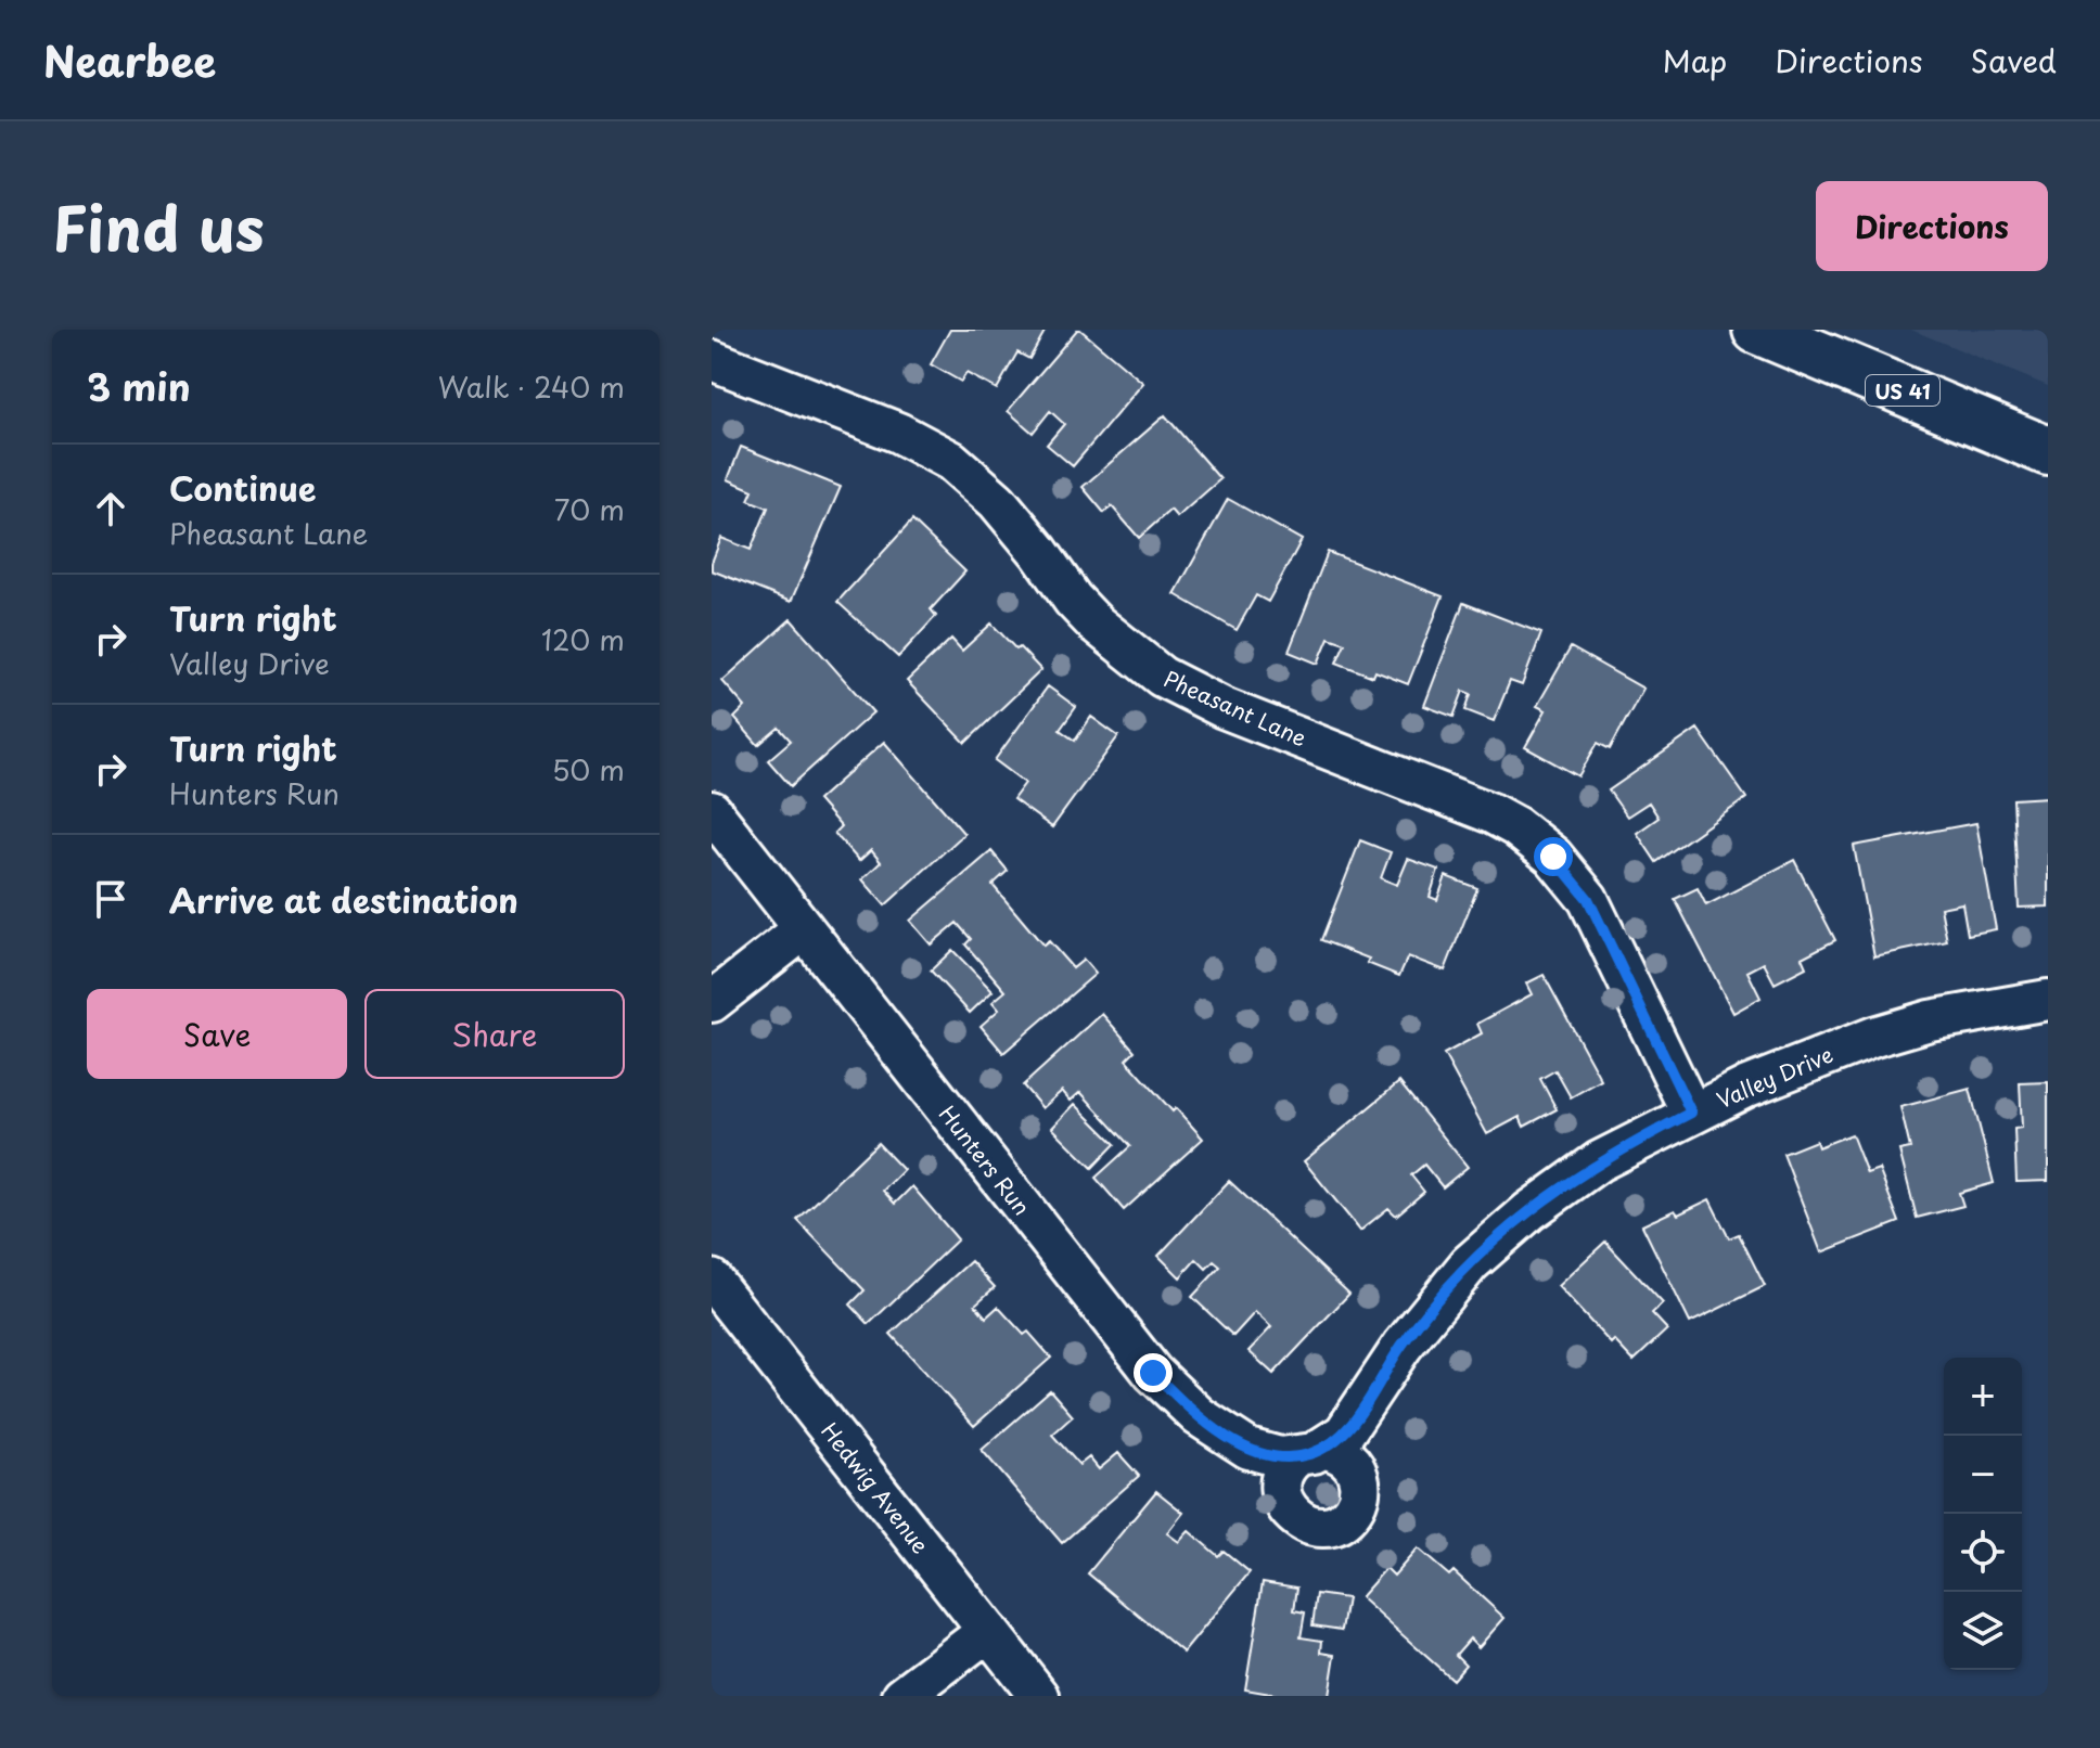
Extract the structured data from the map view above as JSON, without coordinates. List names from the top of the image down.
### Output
{
  "streets": {
    "highway": ["US 41"],
    "street": [
      "Pheasant Lane",
      "Valley Drive",
      "Hunters Run",
      "Hedwig Avenue"
    ]
  },
  "crossings": [
    ["Pheasant Lane", "Valley Drive"],
    ["Valley Drive", "Hunters Run"]
  ],
  "page": {
    "header": "Nearbee",
    "nav": ["Map", "Directions", "Saved"],
    "title": "Find us",
    "buttons": [
      "Directions",
      ["Save", "Share"]
    ],
    "heading": ["3 min", "Walk · 240 m"],
    "list": [
      ["Continue", "Pheasant Lane", "70 m"],
      ["Turn right", "Valley Drive", "120 m"],
      ["Turn right", "Hunters Run", "50 m"],
      "Arrive at destination"
    ],
    "map_buttons": ["+", "−"]
  }
}
